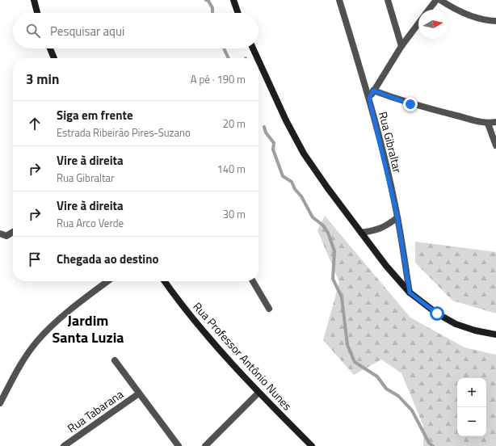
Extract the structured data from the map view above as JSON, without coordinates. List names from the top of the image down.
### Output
{
  "streets": {
    "main road": ["Rua Professor Antônio Nunes"],
    "street": ["Rua Gibraltar", "Rua Tabarana"]
  },
  "districts": ["Jardim Santa Luzia"],
  "north": "right",
  "page": {
    "search": "Pesquisar aqui",
    "heading": ["3 min", "A pé · 190 m"],
    "list": [
      ["Siga em frente", "Estrada Ribeirão Pires-Suzano", "20 m"],
      ["Vire à direita", "Rua Gibraltar", "140 m"],
      ["Vire à direita", "Rua Arco Verde", "30 m"],
      "Chegada ao destino"
    ],
    "map_buttons": ["+", "−"]
  }
}
